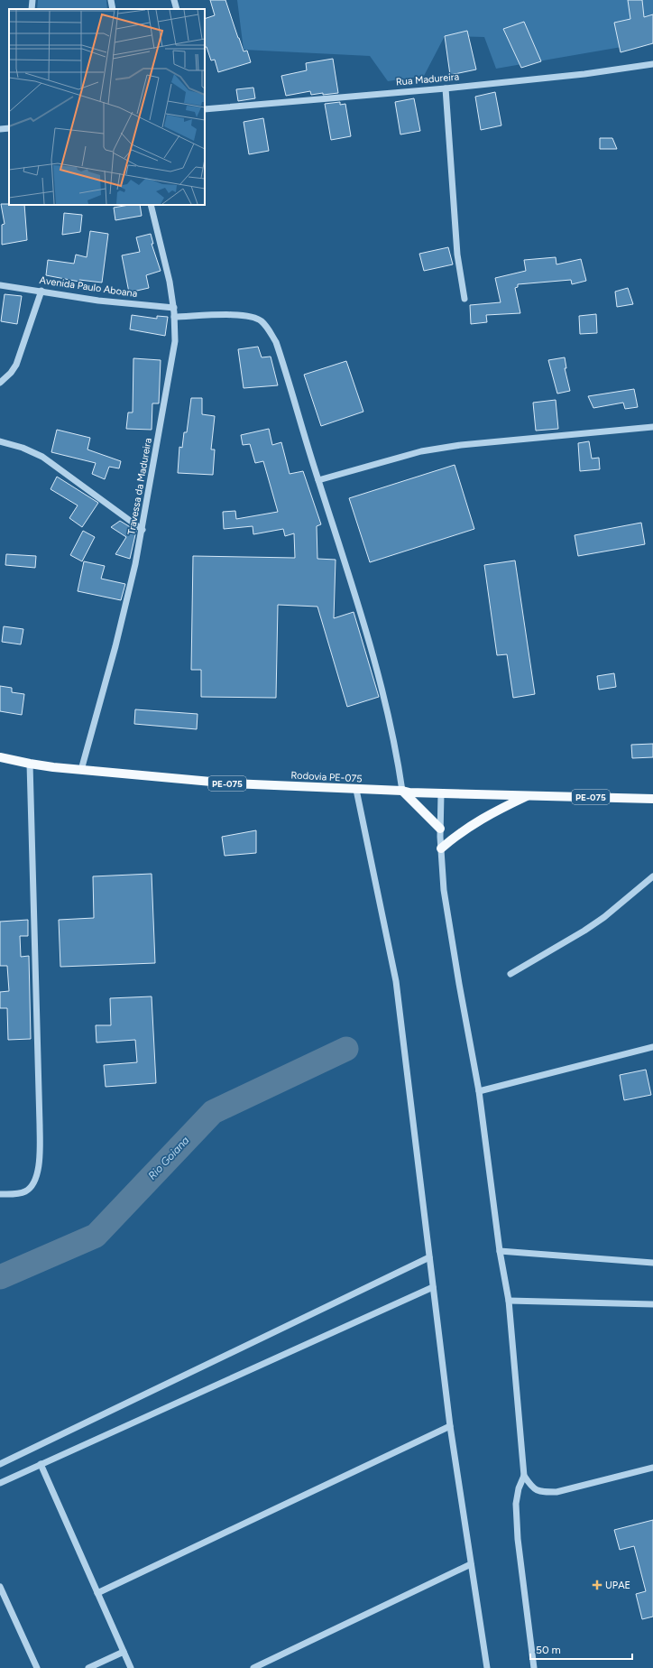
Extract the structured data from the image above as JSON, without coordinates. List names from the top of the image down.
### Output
{
  "streets": {
    "main road": ["Rodovia PE-075", "PE-075"],
    "street": ["Rua Madureira", "Avenida Paulo Aboana", "Travessa da Madureira"]
  },
  "crossings": [
    ["Avenida Paulo Aboana", "Travessa da Madureira"],
    ["Travessa da Madureira", "Rodovia PE-075"]
  ],
  "water": ["Rio Goiana"],
  "places": {
    "health": ["UPAE"]
  },
  "scale_bar": "50 m"
}
